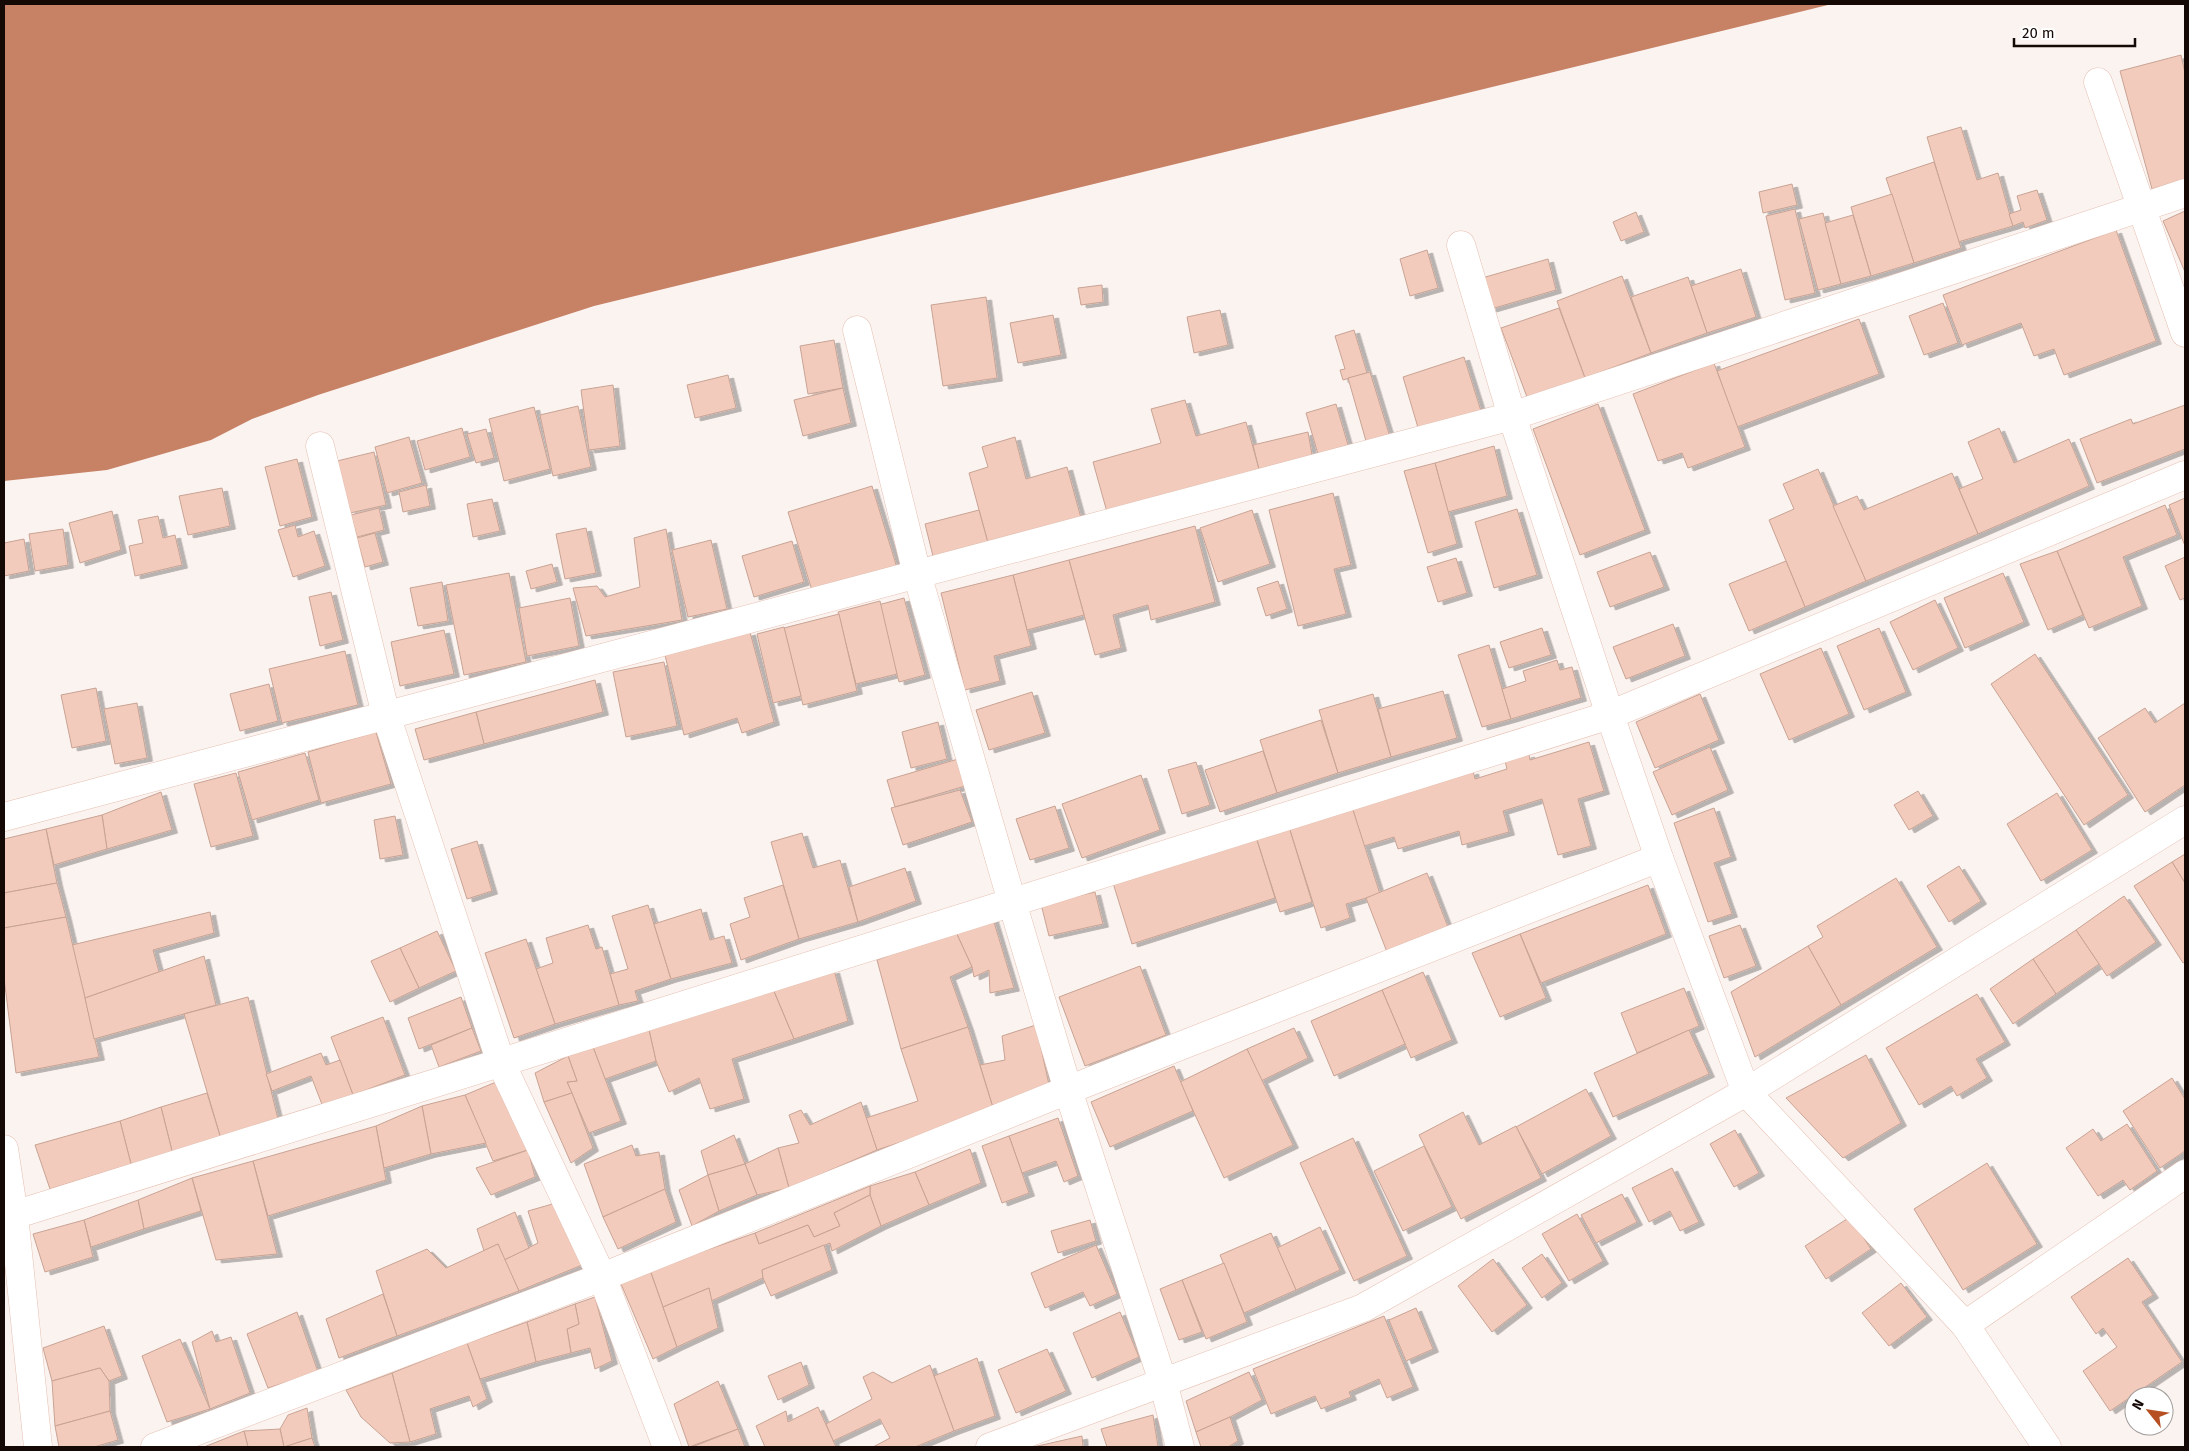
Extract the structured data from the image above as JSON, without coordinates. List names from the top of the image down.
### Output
{
  "scale_bar": "20 m",
  "north": "top left"
}
